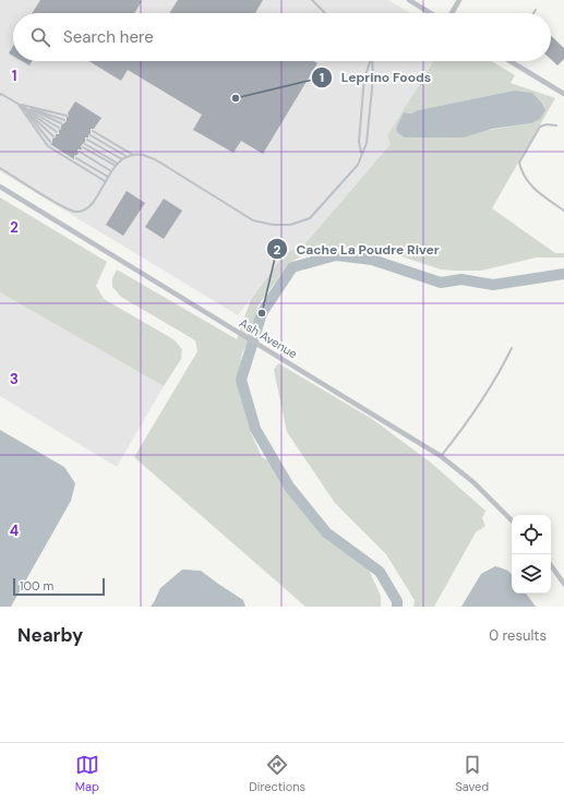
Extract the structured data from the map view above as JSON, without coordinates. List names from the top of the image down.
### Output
{
  "streets": {
    "street": ["Ash Avenue"]
  },
  "places": ["Leprino Foods", "Cache La Poudre River"],
  "scale_bar": "100 m",
  "page": {
    "search": "Search here",
    "scale": "100 m",
    "heading": ["Nearby", "0 results"],
    "nav": ["Map", "Directions", "Saved"]
  },
  "grid": {
    "rows": [
      "1",
      "2",
      "3",
      "4"
    ]
  }
}
